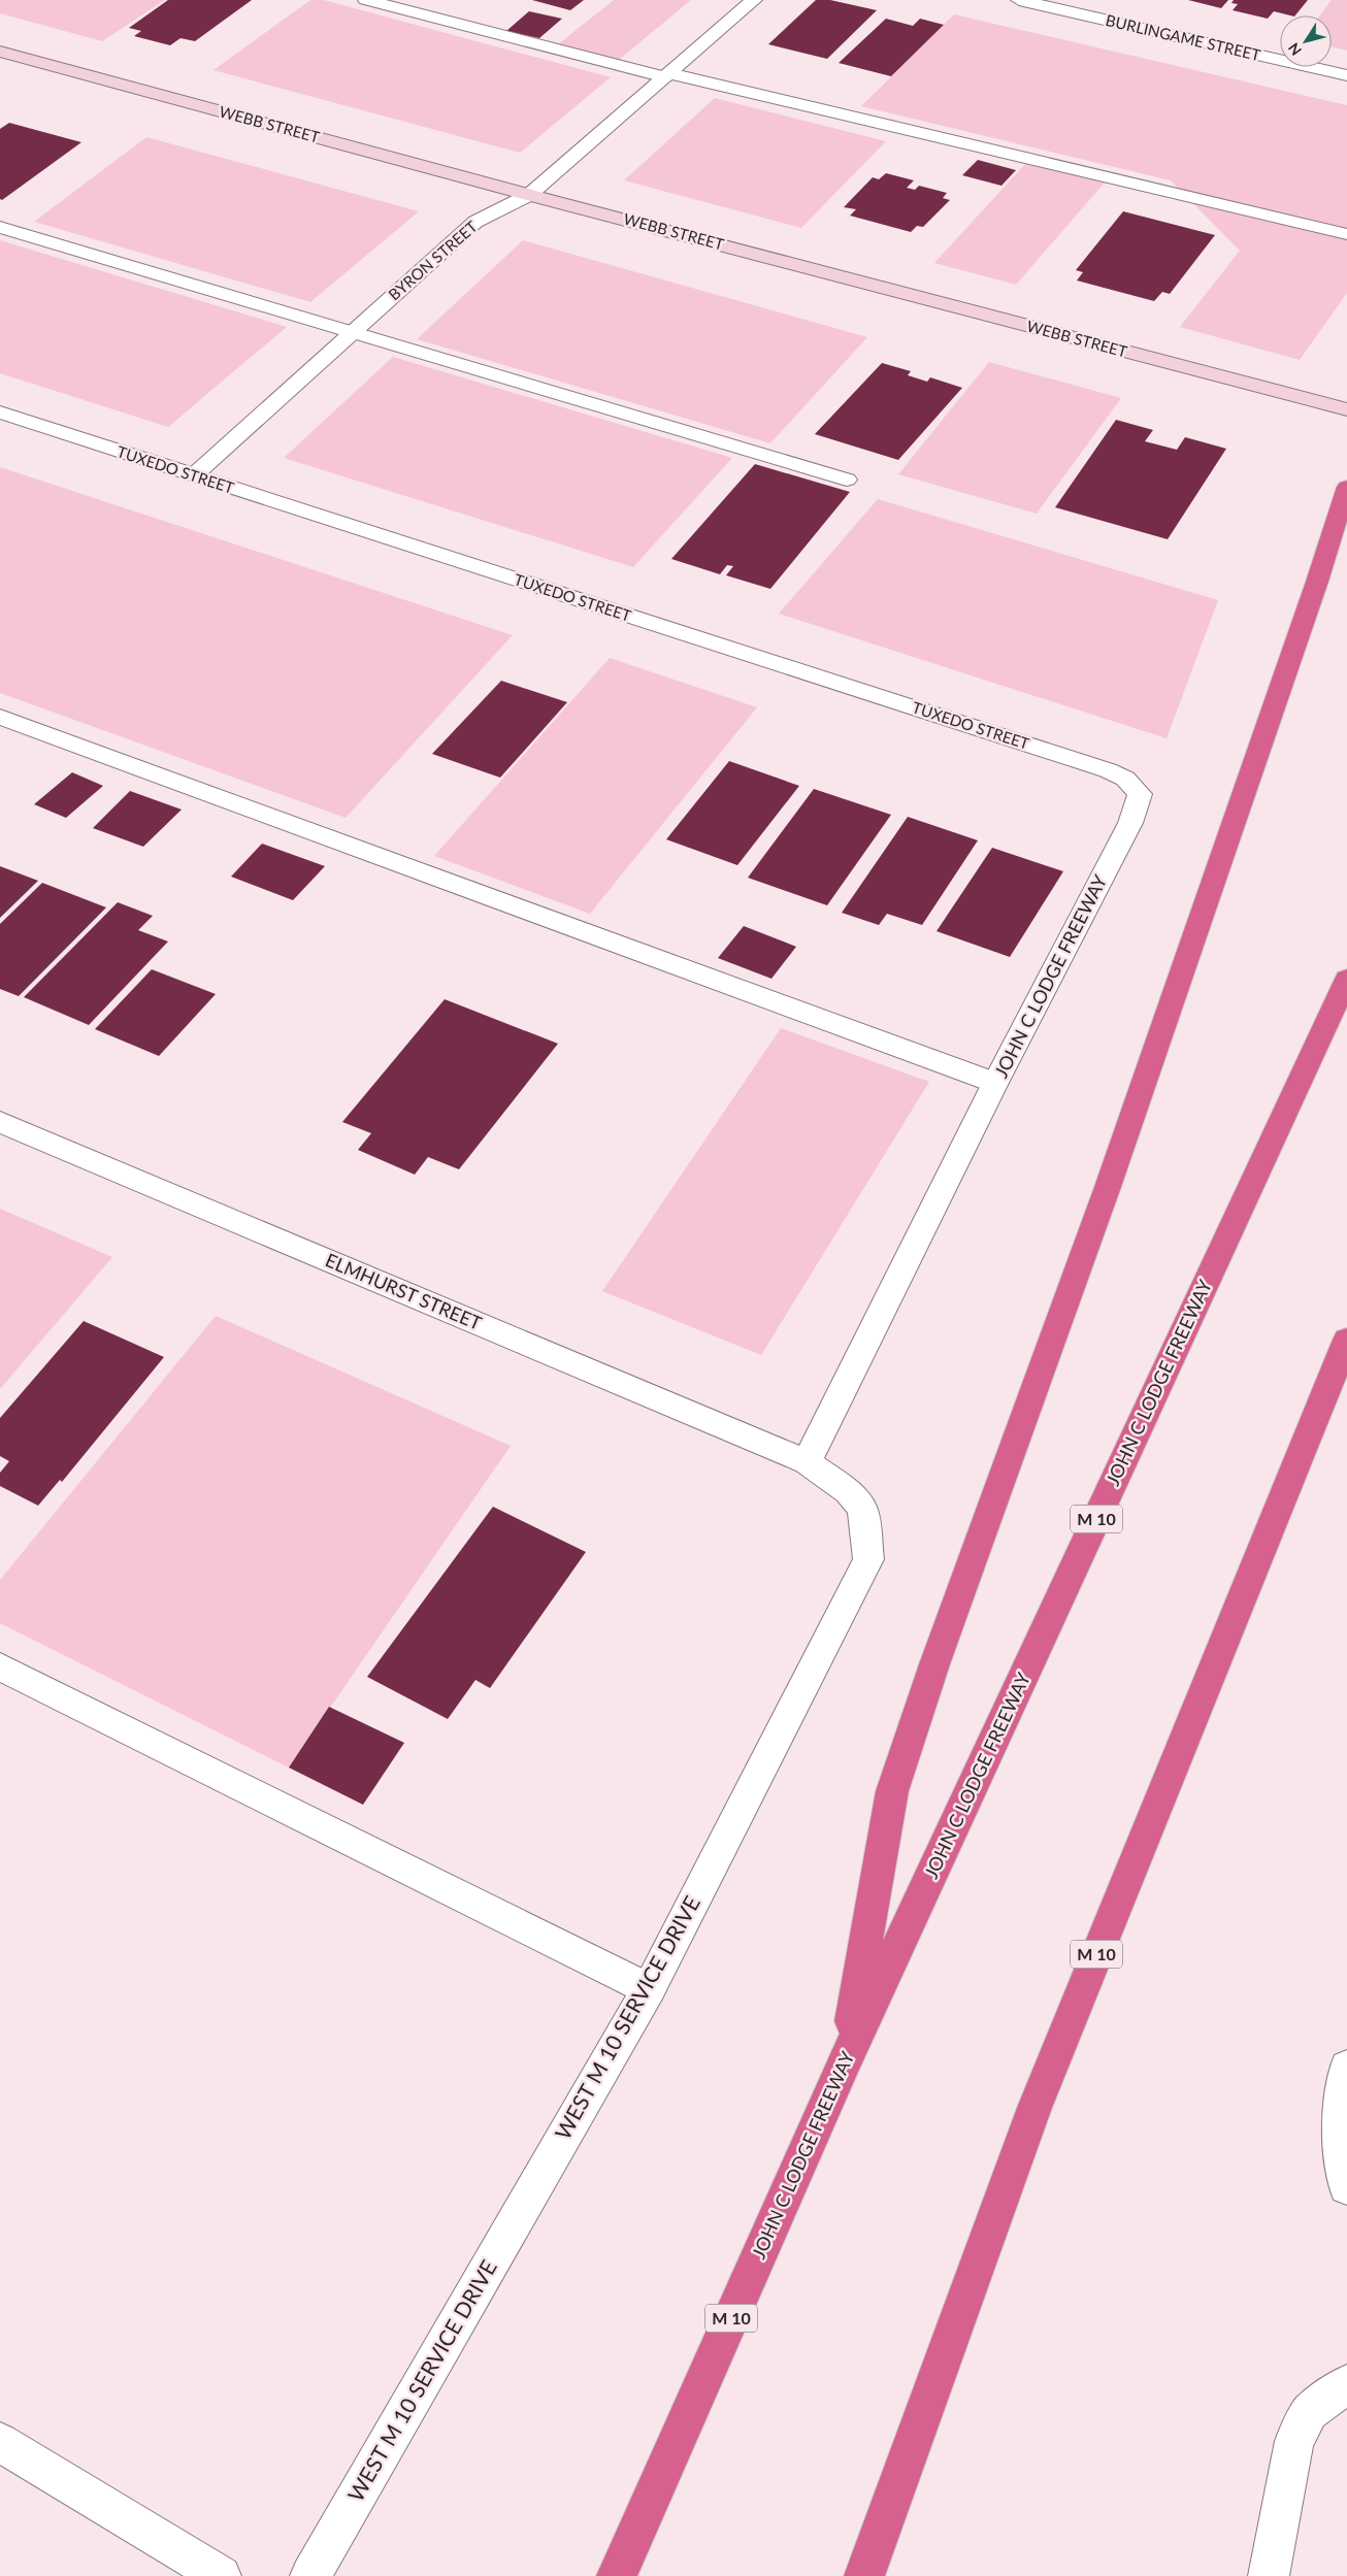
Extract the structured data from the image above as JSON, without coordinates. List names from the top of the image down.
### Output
{
  "streets": {
    "highway": ["JOHN C LODGE FREEWAY", "M 10"],
    "street": [
      "BURLINGAME STREET",
      "WEBB STREET",
      "BYRON STREET",
      "TUXEDO STREET",
      "ELMHURST STREET",
      "WEST M 10 SERVICE DRIVE"
    ]
  },
  "crossings": [
    ["WEBB STREET", "BYRON STREET"],
    ["BYRON STREET", "TUXEDO STREET"],
    ["TUXEDO STREET", "JOHN C LODGE FREEWAY"],
    ["JOHN C LODGE FREEWAY", "ELMHURST STREET"],
    ["JOHN C LODGE FREEWAY", "WEST M 10 SERVICE DRIVE"],
    ["ELMHURST STREET", "WEST M 10 SERVICE DRIVE"]
  ],
  "north": "bottom left"
}
